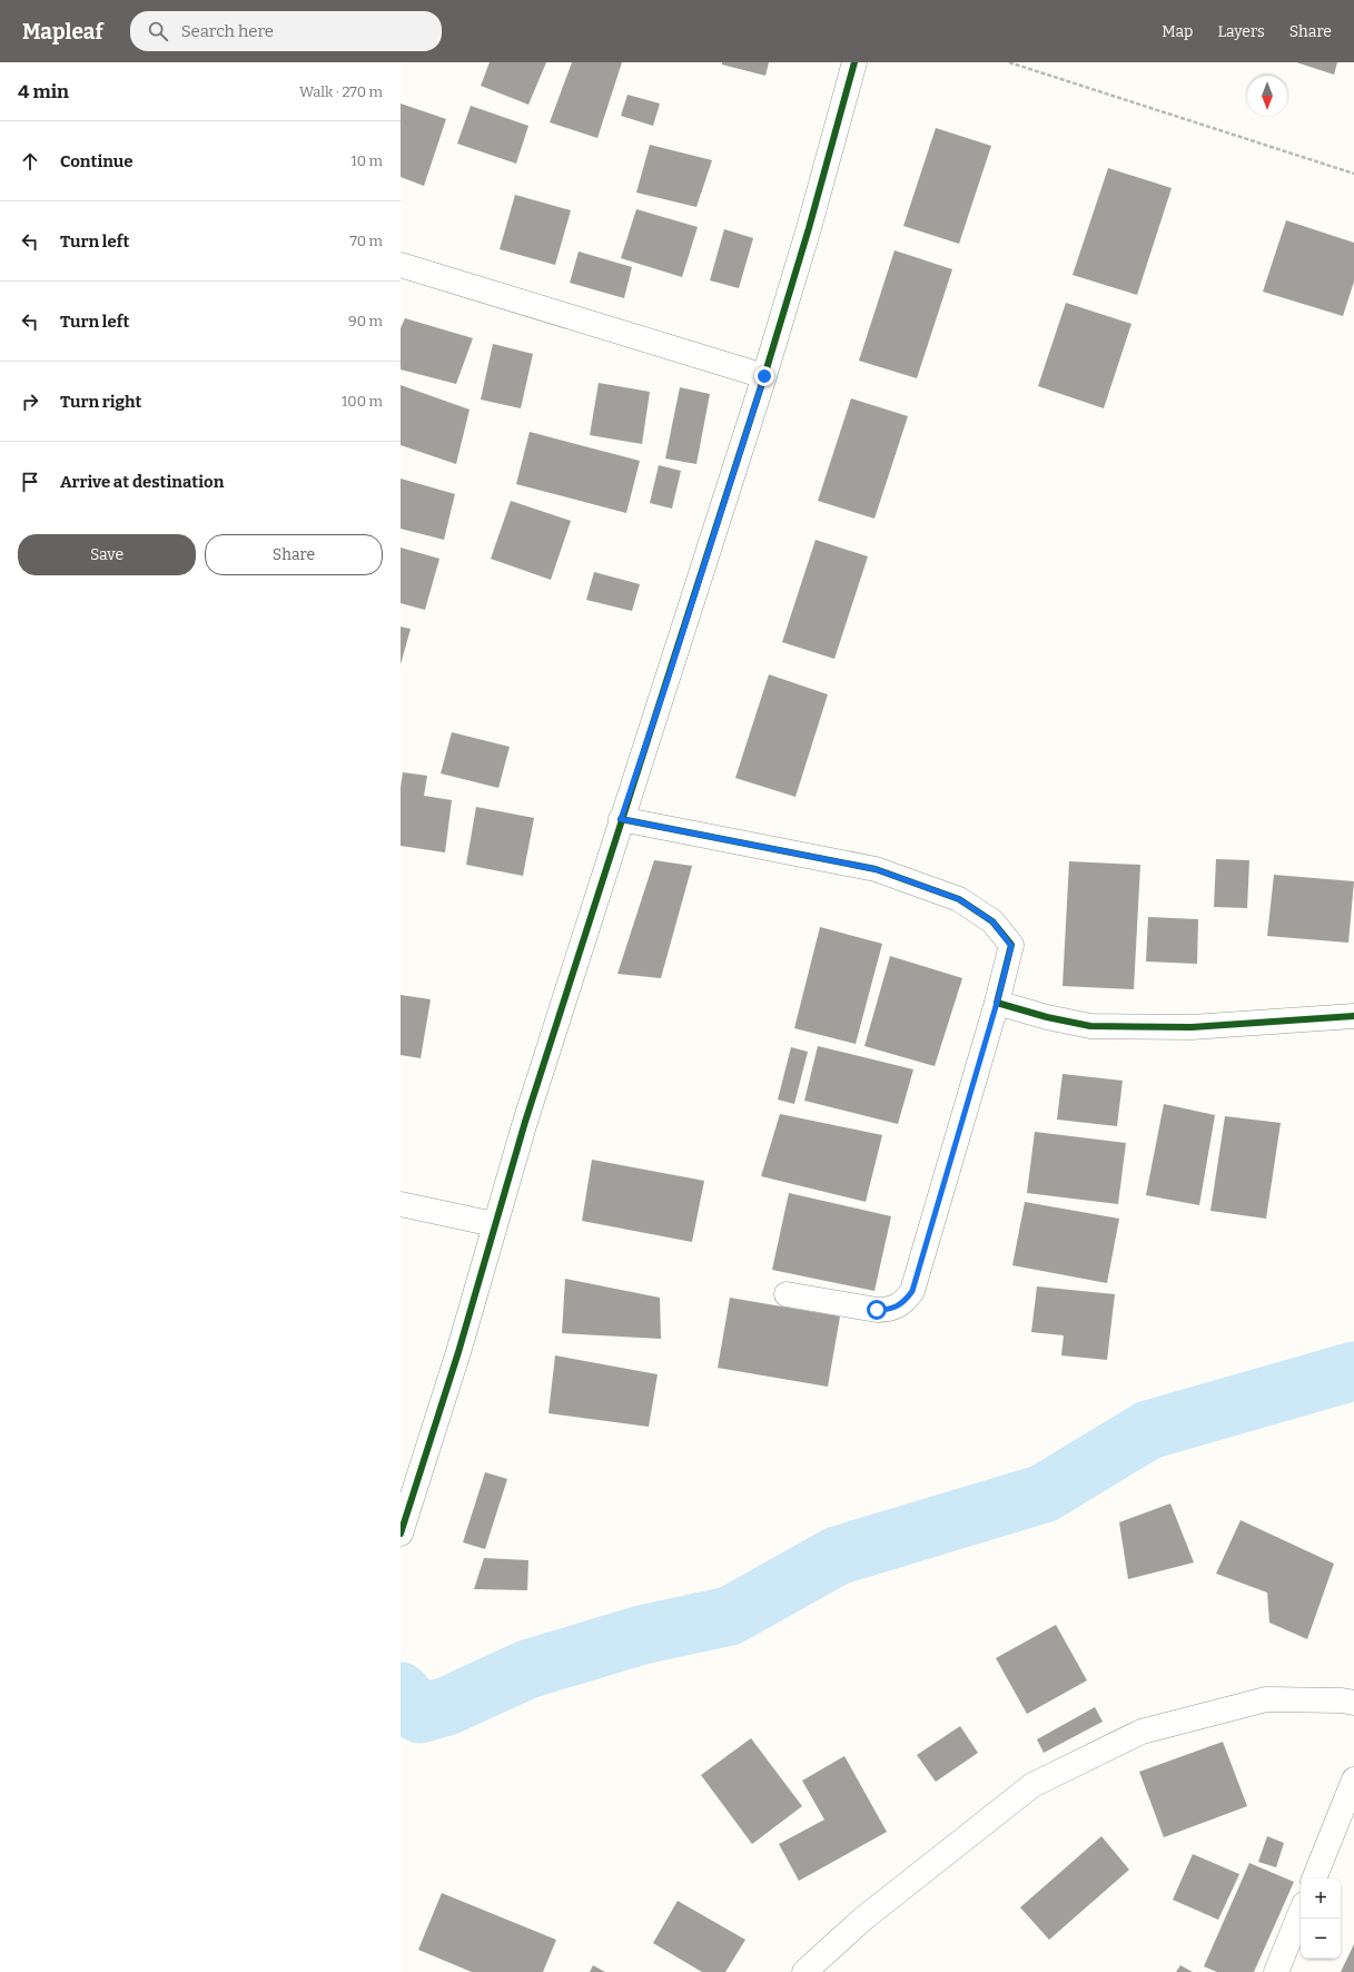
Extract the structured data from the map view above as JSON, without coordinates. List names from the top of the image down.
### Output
{
  "north": "bottom",
  "page": {
    "header": "Mapleaf",
    "search": "Search here",
    "nav": ["Map", "Layers", "Share"],
    "heading": ["4 min", "Walk · 270 m"],
    "list": [
      ["Continue", "10 m"],
      ["Turn left", "70 m"],
      ["Turn left", "90 m"],
      ["Turn right", "100 m"],
      "Arrive at destination"
    ],
    "buttons": ["Save", "Share"],
    "map_buttons": ["+", "−"]
  }
}
